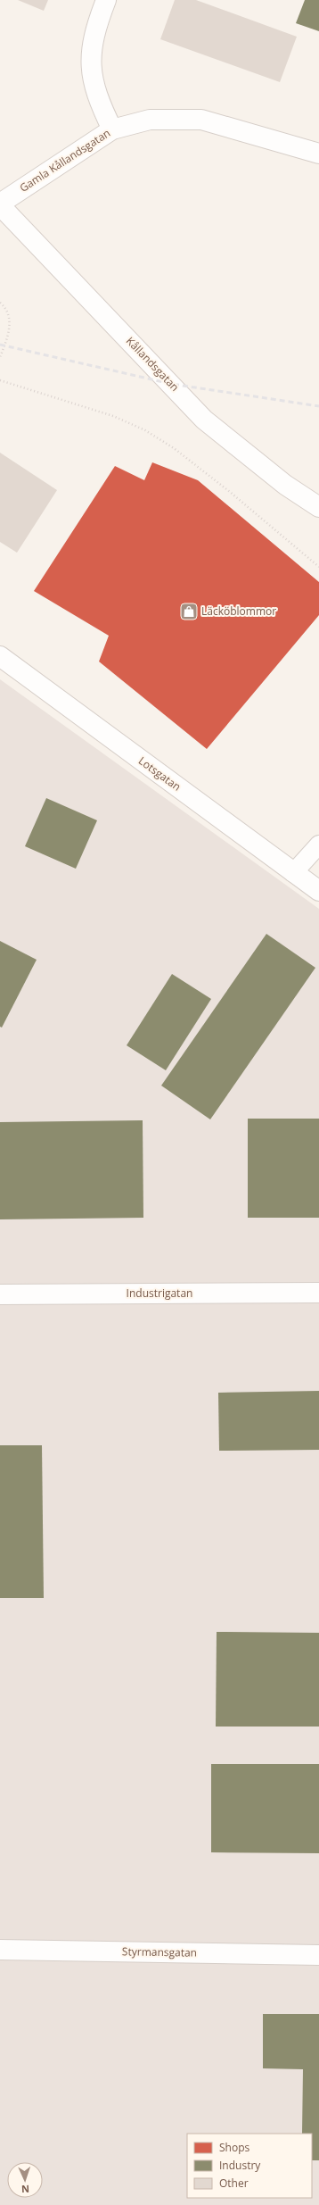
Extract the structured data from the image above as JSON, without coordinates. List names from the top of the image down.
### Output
{
  "streets": {
    "street": [
      "Gamla Kållandsgatan",
      "Kållandsgatan",
      "Lotsgatan",
      "Industrigatan",
      "Styrmansgatan"
    ]
  },
  "crossings": [
    ["Gamla Kållandsgatan", "Kållandsgatan"]
  ],
  "places": {
    "shop": ["Läcköblommor"]
  },
  "legend": ["Shops", "Industry", "Other"],
  "north": "bottom"
}
